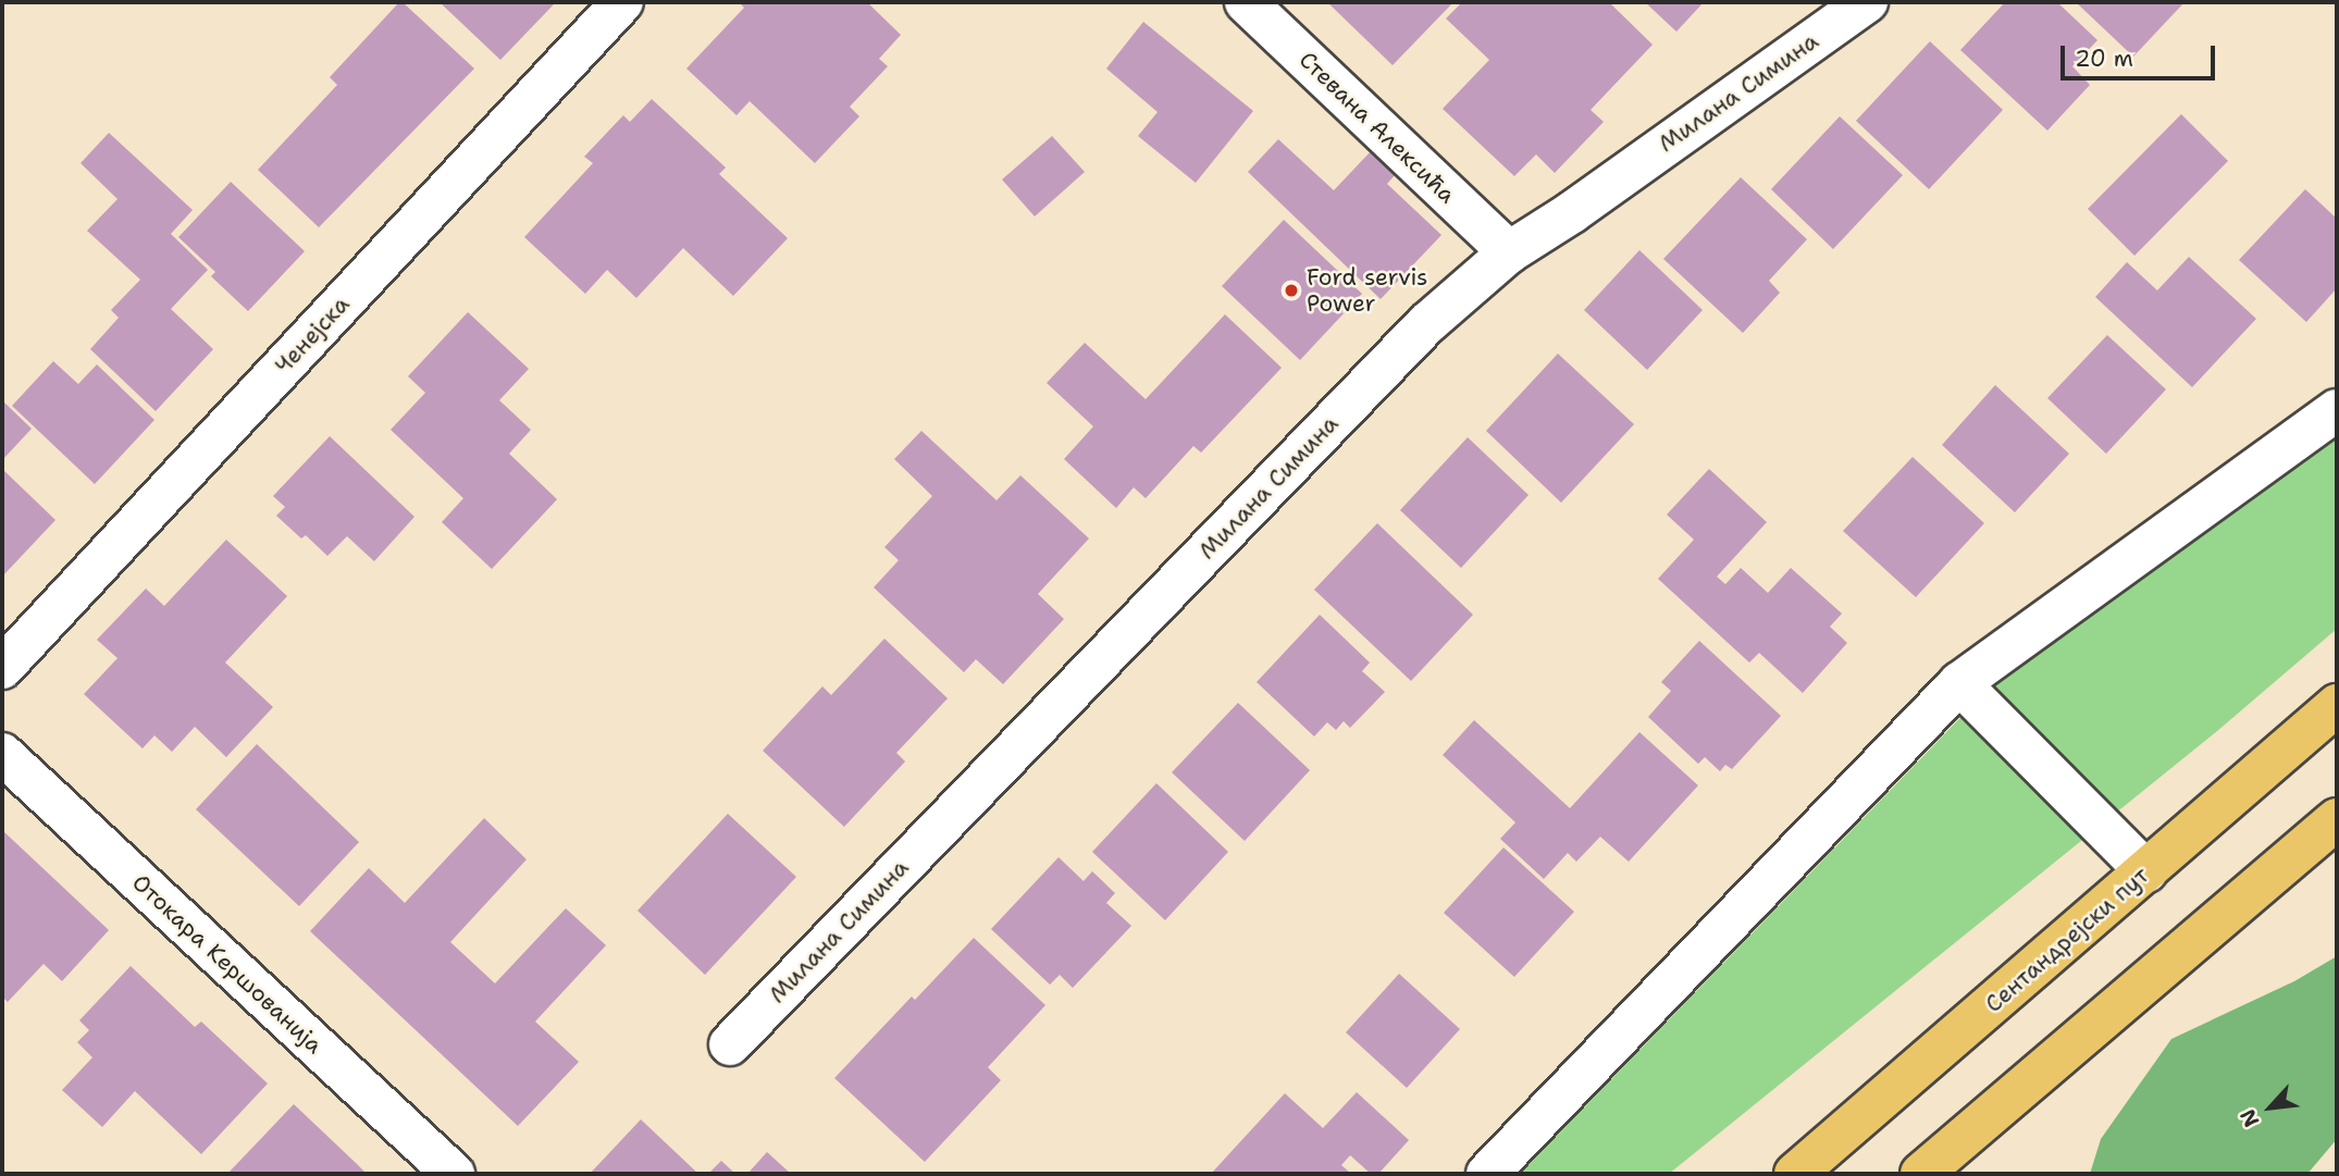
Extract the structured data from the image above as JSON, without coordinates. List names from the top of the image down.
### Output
{
  "streets": {
    "main road": ["Сентандрејски пут"],
    "street": [
      "Милана Симина",
      "Стевана Алексића",
      "Ченејска",
      "Отокара Кершованија"
    ]
  },
  "crossings": [
    ["Милана Симина", "Стевана Алексића"]
  ],
  "places": ["Ford servis Power"],
  "scale_bar": "20 m",
  "north": "bottom left"
}
